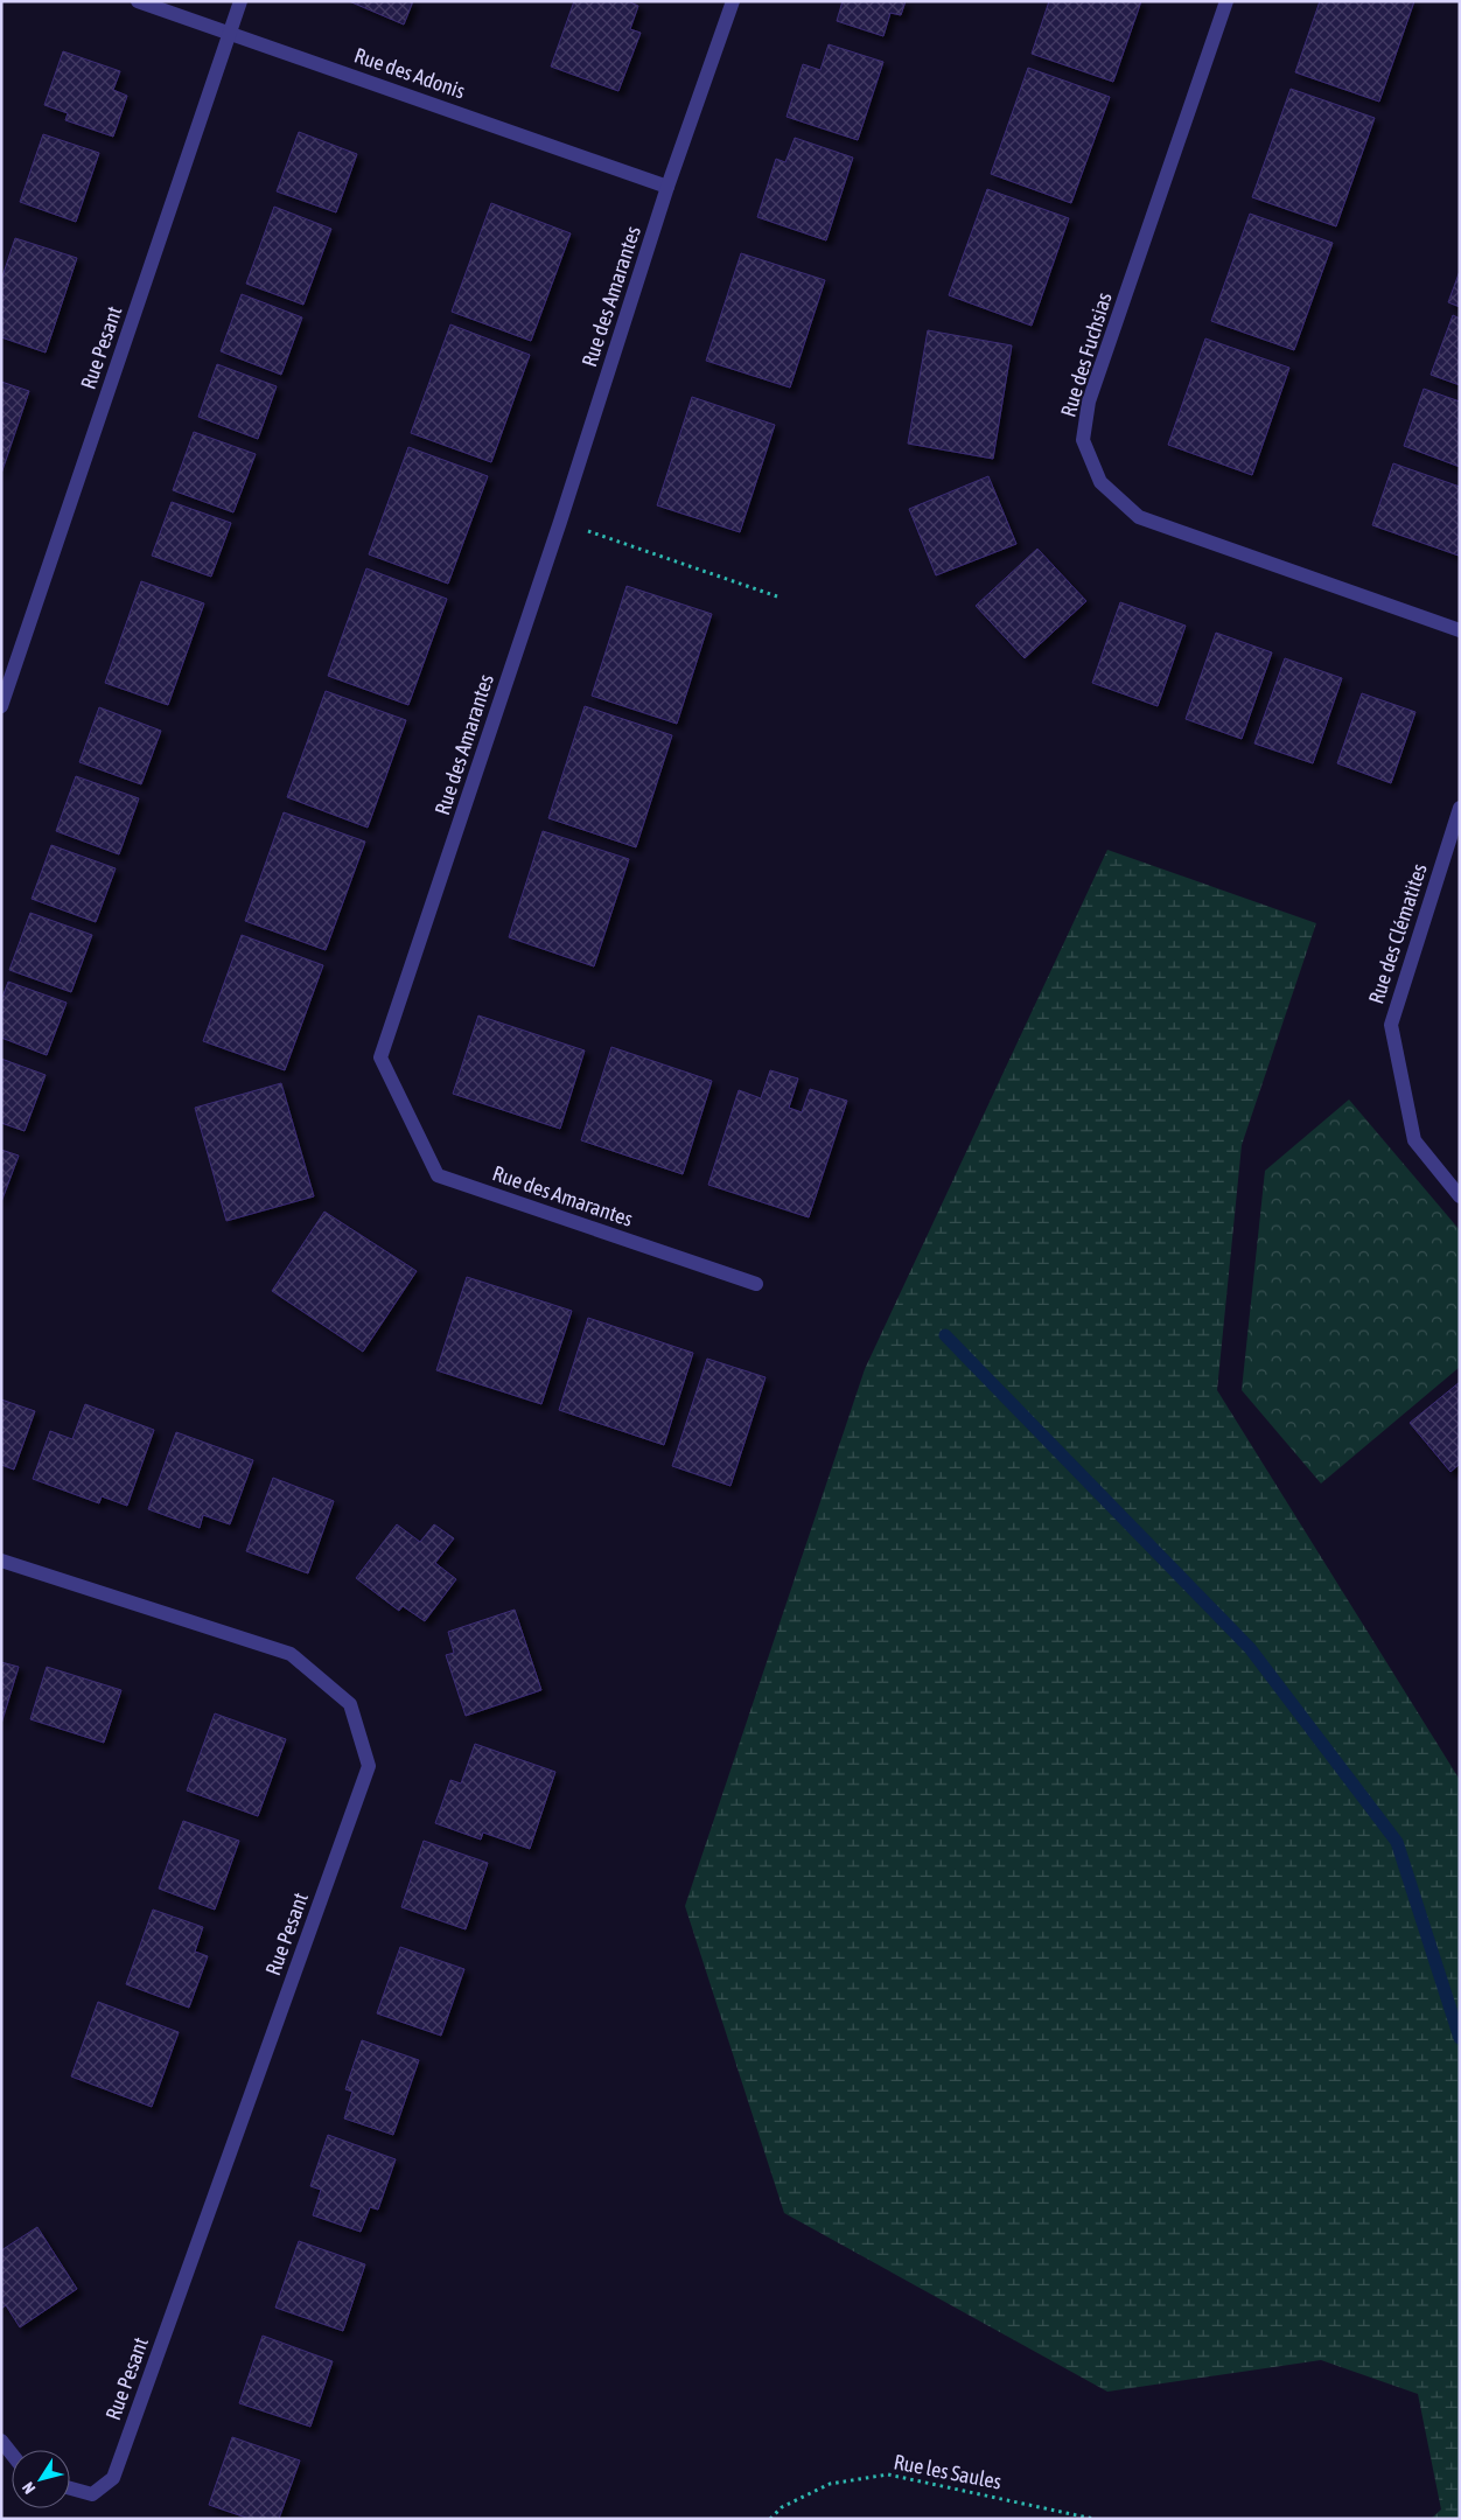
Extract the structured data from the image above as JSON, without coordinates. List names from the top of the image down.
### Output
{
  "streets": {
    "street": [
      "Rue des Adonis",
      "Rue des Amarantes",
      "Rue Pesant",
      "Rue des Fuchsias",
      "Rue des Clématites"
    ],
    "path": ["Rue les Saules"]
  },
  "crossings": [
    ["Rue des Adonis", "Rue des Amarantes"],
    ["Rue des Adonis", "Rue Pesant"]
  ],
  "north": "bottom left"
}
